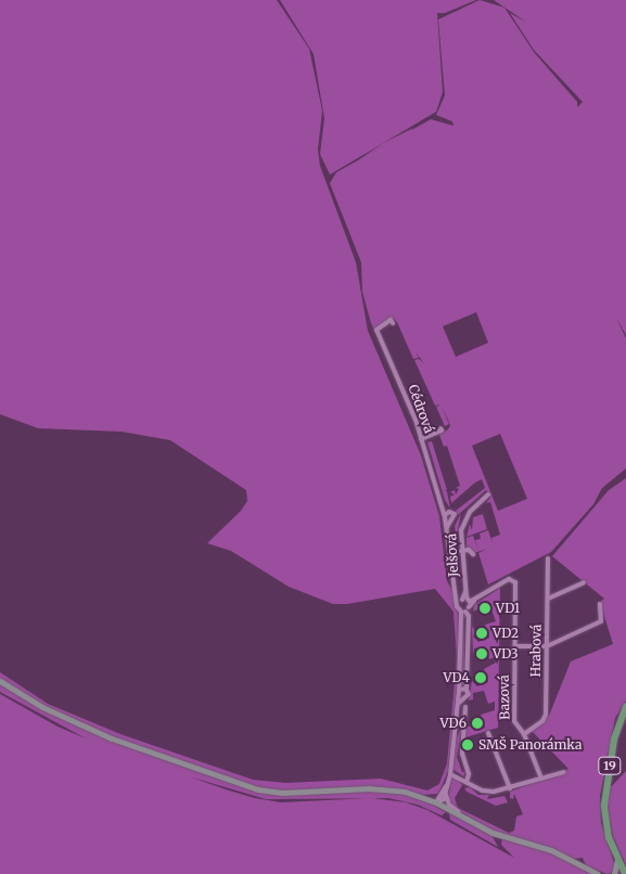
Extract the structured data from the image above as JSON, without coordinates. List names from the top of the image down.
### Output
{
  "streets": {
    "main road": ["19"],
    "street": [
      "Cédrová",
      "Jelšová",
      "Hrabová",
      "Bazová"
    ]
  },
  "crossings": [
    ["Cédrová", "Jelšová"],
    ["Cédrová", "Bazová"],
    ["Jelšová", "Bazová"],
    ["Hrabová", "Bazová"]
  ],
  "places": [
    "VD1",
    "VD2",
    "VD3",
    "VD4",
    "VD6",
    "SMŠ Panorámka"
  ]
}
